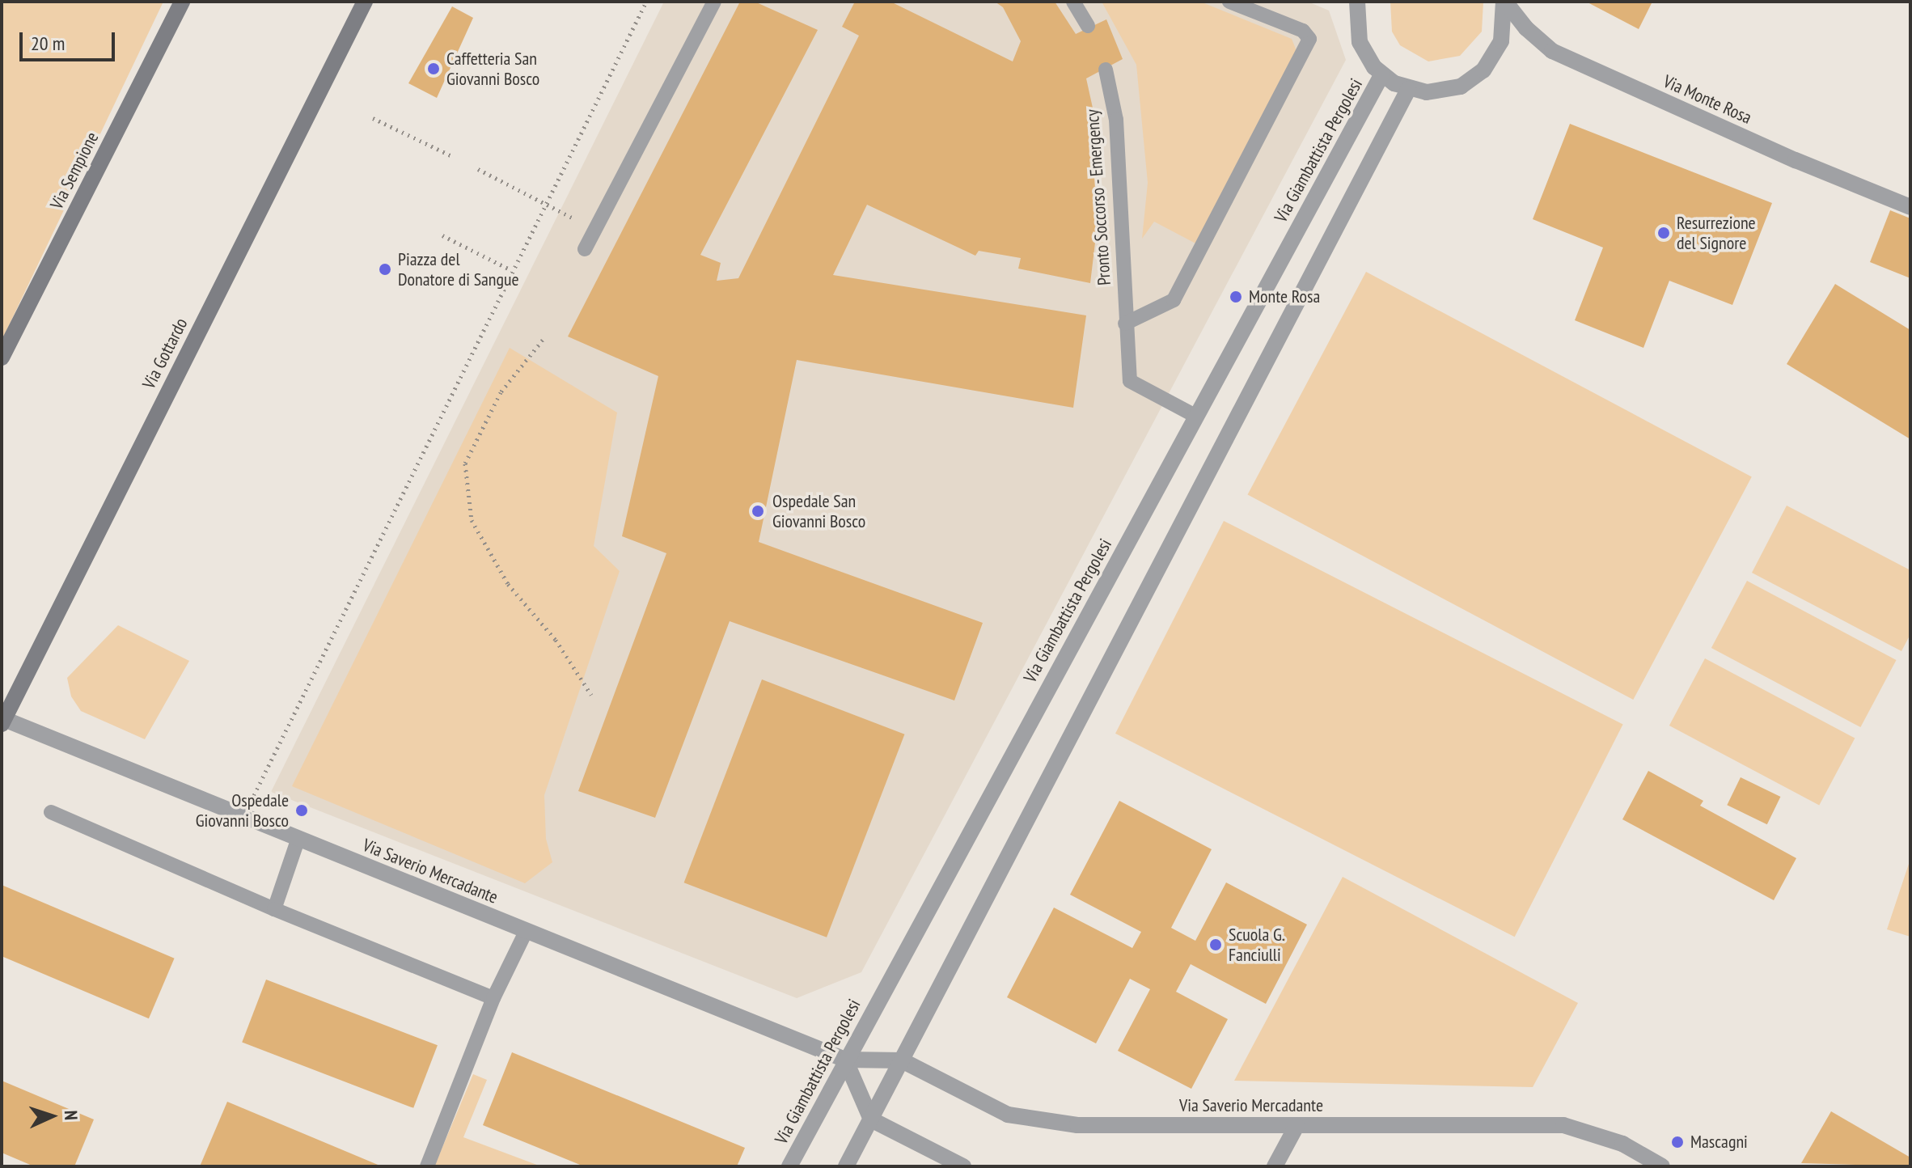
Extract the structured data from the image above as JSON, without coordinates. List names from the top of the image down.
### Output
{
  "streets": {
    "street": [
      "Via Monte Rosa",
      "Via Giambattista Pergolesi",
      "Via Sempione",
      "Via Gottardo",
      "Via Saverio Mercadante"
    ],
    "lane": ["Pronto Soccorso - Emergency"]
  },
  "crossings": [
    ["Via Giambattista Pergolesi", "Pronto Soccorso - Emergency"],
    ["Via Giambattista Pergolesi", "Via Saverio Mercadante"],
    ["Via Gottardo", "Via Saverio Mercadante"]
  ],
  "places": [
    "Caffetteria San Giovanni Bosco",
    "Resurrezione del Signore",
    "Piazza del Donatore di Sangue",
    "Monte Rosa",
    "Ospedale San Giovanni Bosco",
    "Ospedale Giovanni Bosco",
    "Scuola G. Fanciulli",
    "Mascagni"
  ],
  "scale_bar": "20 m",
  "north": "right"
}
